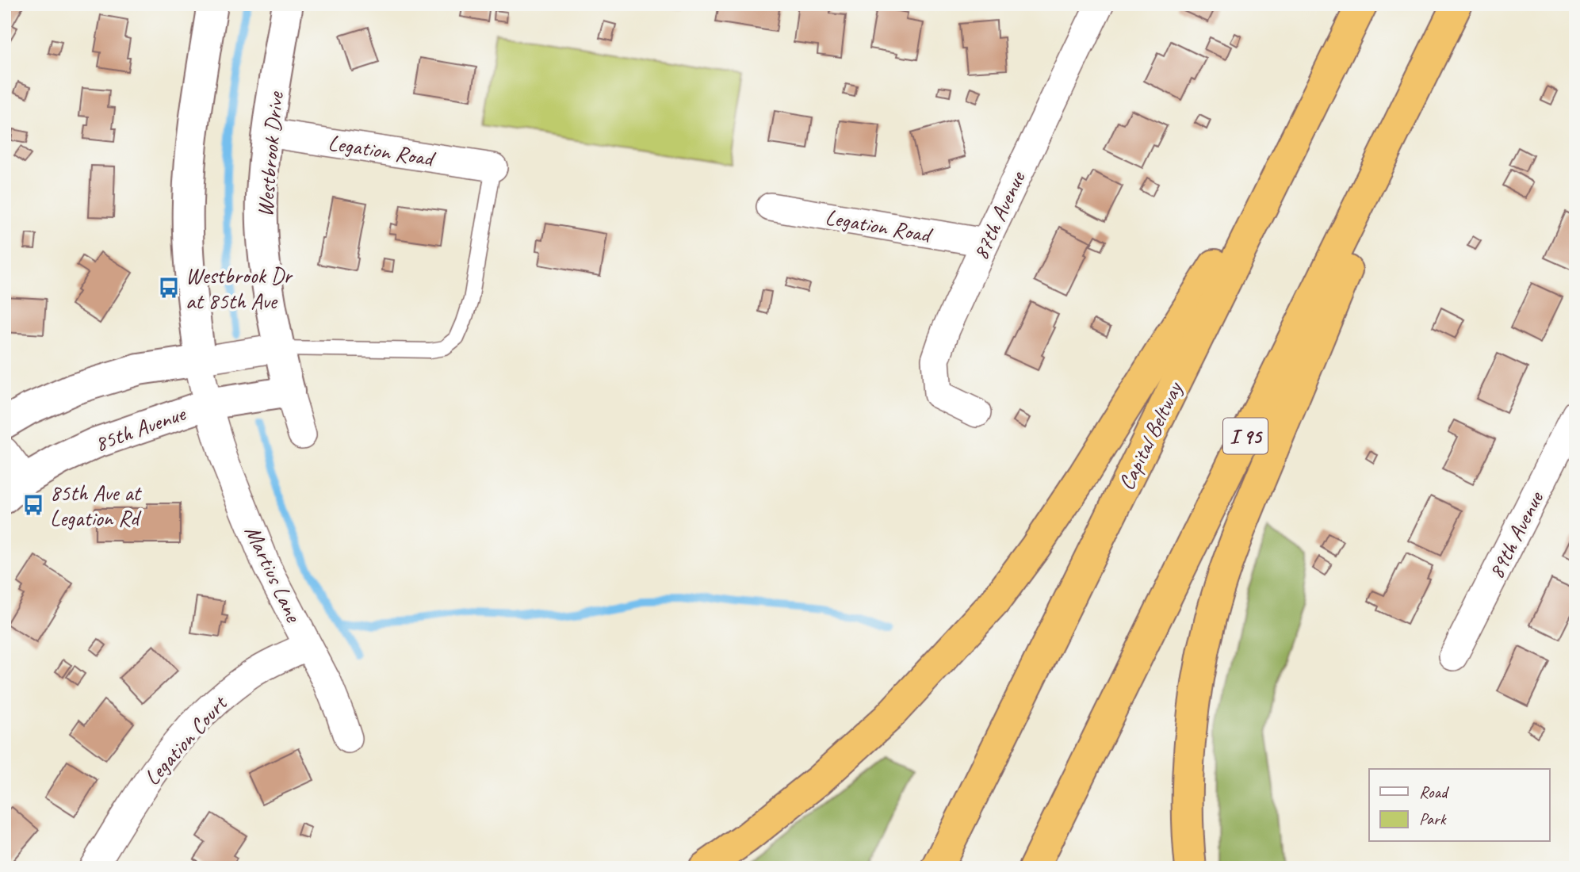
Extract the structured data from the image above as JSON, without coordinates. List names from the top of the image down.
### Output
{
  "streets": {
    "highway": ["Capital Beltway", "I 95"],
    "street": [
      "Legation Road",
      "Westbrook Drive",
      "87th Avenue",
      "85th Avenue",
      "89th Avenue",
      "Martius Lane",
      "Legation Court"
    ]
  },
  "crossings": [
    ["Legation Road", "Westbrook Drive"],
    ["Legation Road", "87th Avenue"],
    ["Westbrook Drive", "85th Avenue"],
    ["85th Avenue", "Martius Lane"],
    ["Martius Lane", "Legation Court"]
  ],
  "places": {
    "bus stop": ["Westbrook Dr at 85th Ave", "85th Ave at Legation Rd"]
  },
  "legend": ["Road", "Park"]
}
